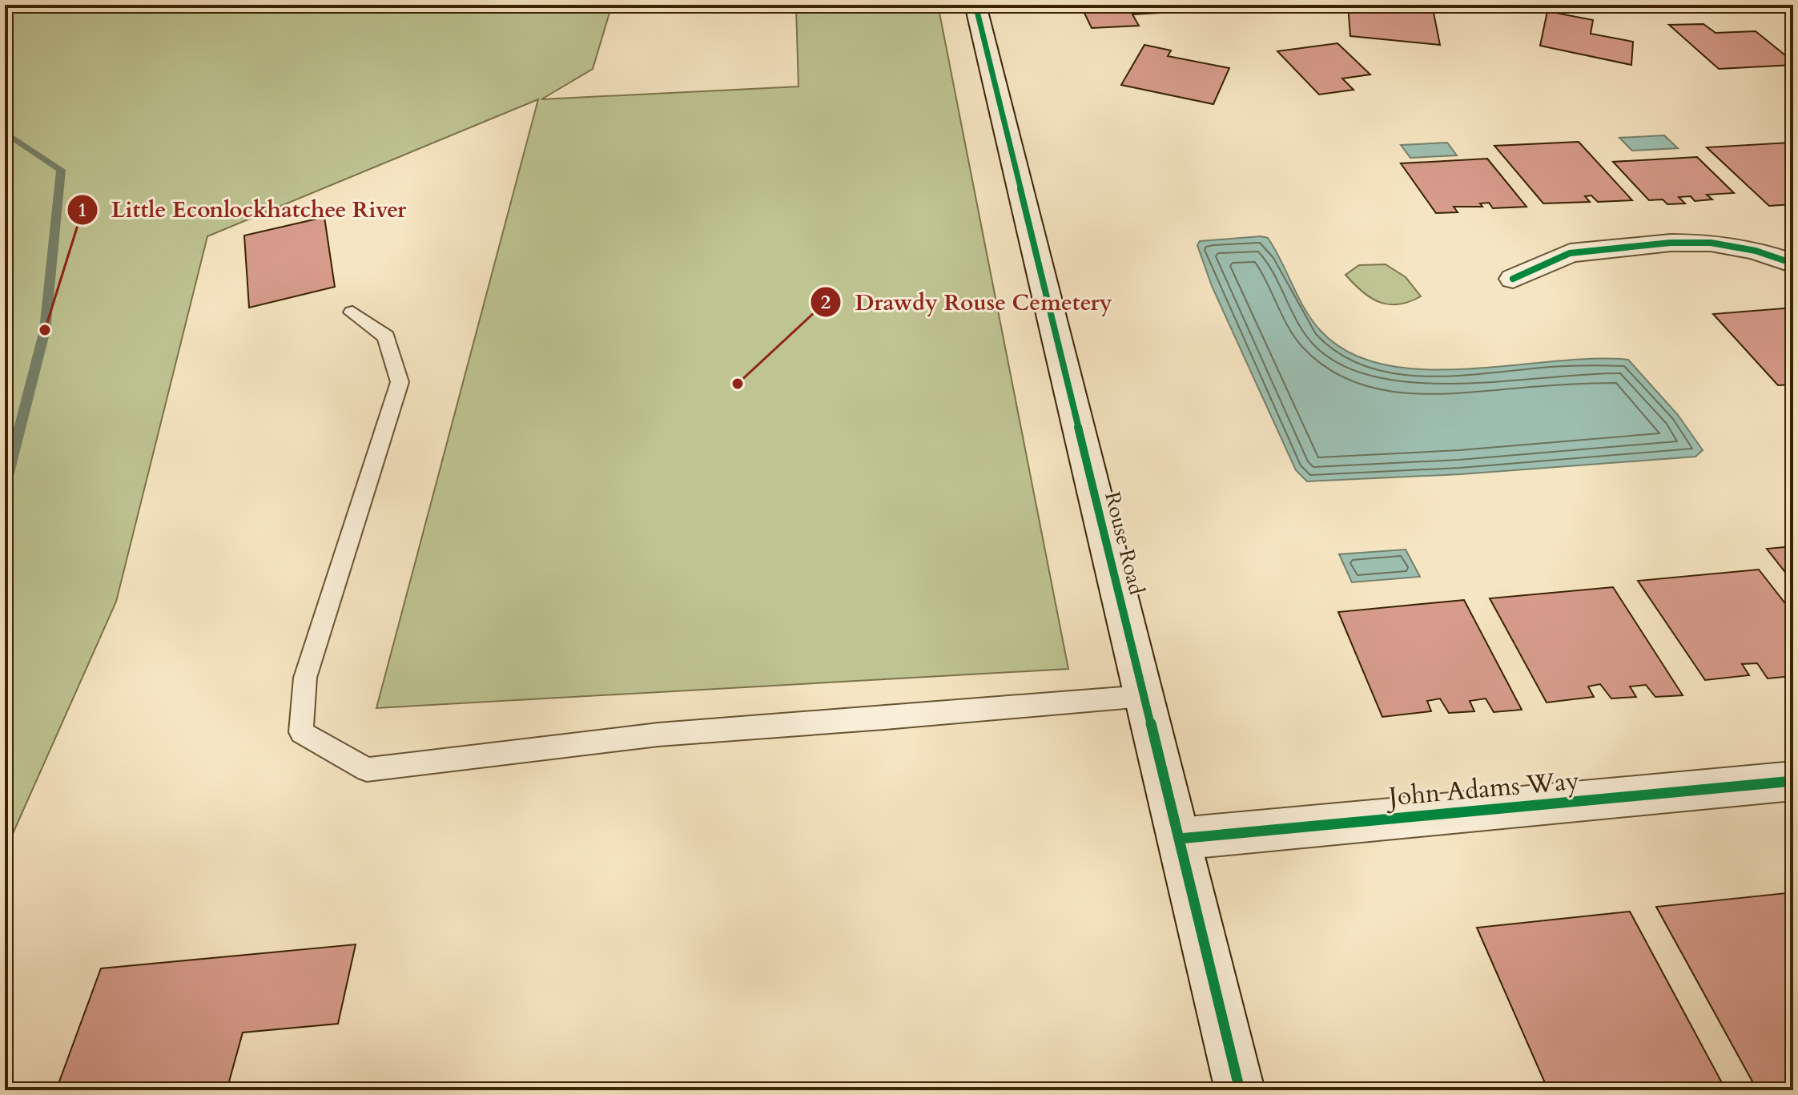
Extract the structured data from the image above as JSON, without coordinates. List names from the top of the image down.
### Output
{
  "streets": {
    "street": ["Rouse Road", "John Adams Way"]
  },
  "crossings": [
    ["Rouse Road", "John Adams Way"]
  ],
  "places": ["Little Econlockhatchee River", "Drawdy Rouse Cemetery"]
}
